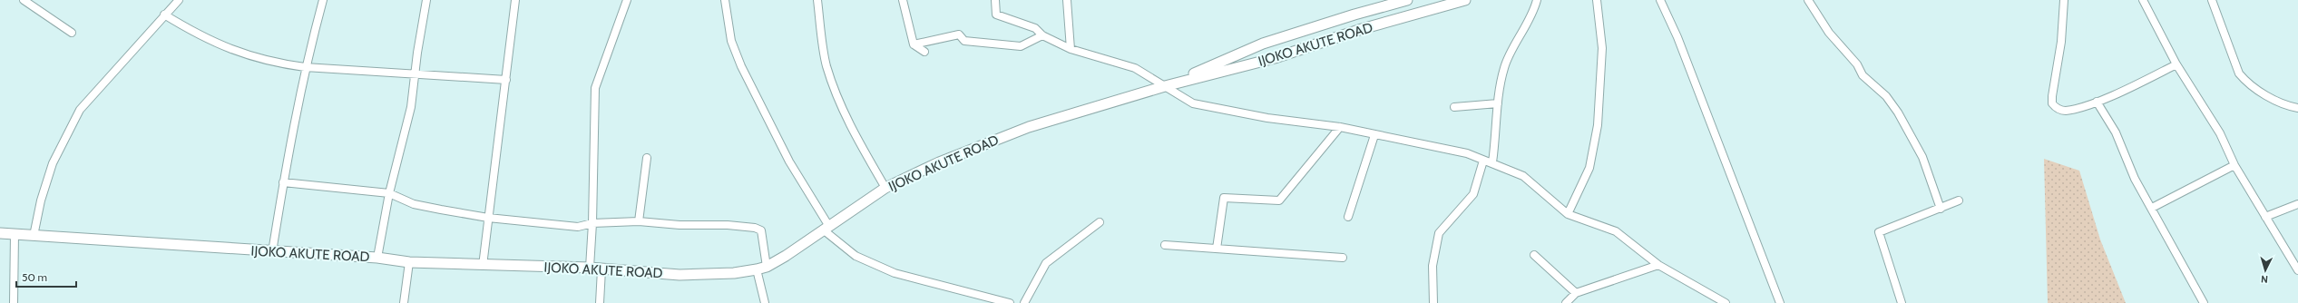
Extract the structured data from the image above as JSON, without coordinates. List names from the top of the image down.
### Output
{
  "streets": {
    "main road": ["IJOKO AKUTE ROAD"]
  },
  "scale_bar": "50 m",
  "north": "bottom"
}
